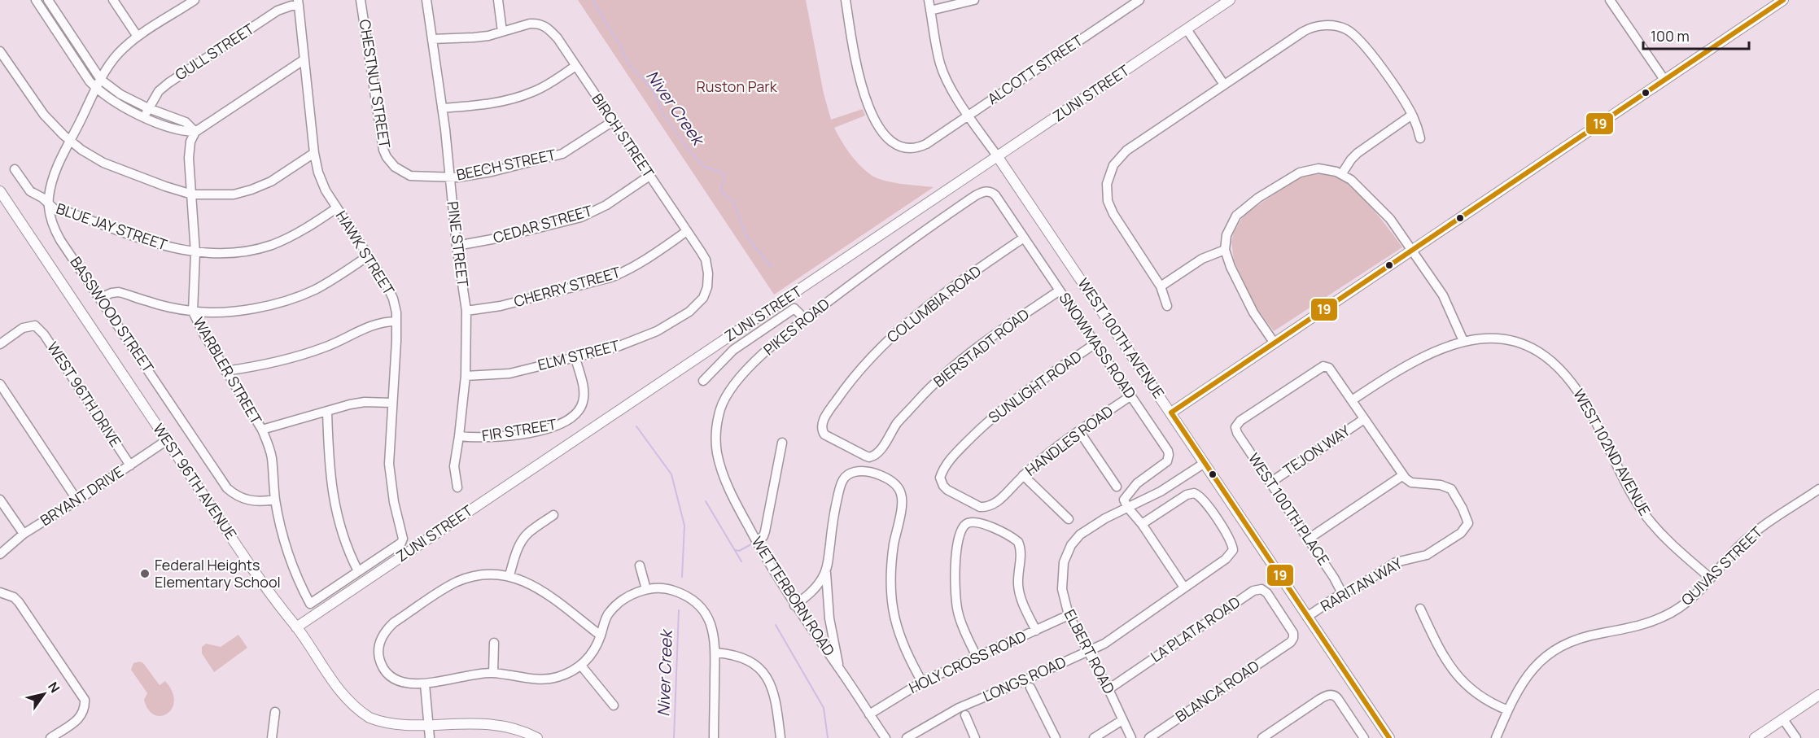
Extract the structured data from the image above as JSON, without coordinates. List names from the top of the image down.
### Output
{
  "streets": {
    "street": [
      "GULL STREET",
      "ALCOTT STREET",
      "CHESTNUT STREET",
      "ZUNI STREET",
      "BIRCH STREET",
      "BEECH STREET",
      "CEDAR STREET",
      "BLUE JAY STREET",
      "PINE STREET",
      "HAWK STREET",
      "CHERRY STREET",
      "COLUMBIA ROAD",
      "BASSWOOD STREET",
      "PIKES ROAD",
      "WEST 100TH AVENUE",
      "SNOWMASS ROAD",
      "BIERSTADT ROAD",
      "ELM STREET",
      "WARBLER STREET",
      "SUNLIGHT ROAD",
      "WEST 96TH DRIVE",
      "FIR STREET",
      "HANDLES ROAD",
      "TEJON WAY",
      "WEST 102ND AVENUE",
      "WEST 96TH AVENUE",
      "BRYANT DRIVE",
      "WEST 100TH PLACE",
      "QUIVAS STREET",
      "RARITAN WAY",
      "WETTERBORN ROAD",
      "LA PLATA ROAD",
      "ELBERT ROAD",
      "HOLY CROSS ROAD",
      "LONGS ROAD",
      "BLANCA ROAD"
    ]
  },
  "crossings": [
    ["GULL STREET", "HAWK STREET"],
    ["ALCOTT STREET", "WEST 100TH AVENUE"],
    ["CHESTNUT STREET", "BEECH STREET"],
    ["CHESTNUT STREET", "PINE STREET"],
    ["ZUNI STREET", "WEST 100TH AVENUE"],
    ["ZUNI STREET", "WEST 96TH AVENUE"],
    ["BIRCH STREET", "BEECH STREET"],
    ["BIRCH STREET", "CEDAR STREET"],
    ["BIRCH STREET", "PINE STREET"],
    ["BIRCH STREET", "CHERRY STREET"],
    ["BIRCH STREET", "ELM STREET"],
    ["BEECH STREET", "PINE STREET"],
    ["CEDAR STREET", "PINE STREET"],
    ["BLUE JAY STREET", "HAWK STREET"],
    ["BLUE JAY STREET", "BASSWOOD STREET"],
    ["BLUE JAY STREET", "WARBLER STREET"],
    ["PINE STREET", "CHERRY STREET"],
    ["PINE STREET", "ELM STREET"],
    ["PINE STREET", "FIR STREET"],
    ["HAWK STREET", "WARBLER STREET"],
    ["COLUMBIA ROAD", "SNOWMASS ROAD"],
    ["COLUMBIA ROAD", "BIERSTADT ROAD"],
    ["BASSWOOD STREET", "WARBLER STREET"],
    ["PIKES ROAD", "SNOWMASS ROAD"],
    ["PIKES ROAD", "WETTERBORN ROAD"],
    ["WEST 100TH AVENUE", "RARITAN WAY"],
    ["WEST 100TH AVENUE", "ELBERT ROAD"],
    ["SNOWMASS ROAD", "BIERSTADT ROAD"],
    ["SNOWMASS ROAD", "SUNLIGHT ROAD"],
    ["SNOWMASS ROAD", "HANDLES ROAD"],
    ["SNOWMASS ROAD", "ELBERT ROAD"],
    ["ELM STREET", "FIR STREET"],
    ["SUNLIGHT ROAD", "HANDLES ROAD"],
    ["WEST 96TH DRIVE", "BRYANT DRIVE"],
    ["TEJON WAY", "WEST 100TH PLACE"],
    ["WEST 102ND AVENUE", "WEST 100TH PLACE"],
    ["WEST 102ND AVENUE", "QUIVAS STREET"],
    ["WEST 96TH AVENUE", "BRYANT DRIVE"],
    ["WEST 100TH PLACE", "RARITAN WAY"],
    ["WETTERBORN ROAD", "HOLY CROSS ROAD"],
    ["LA PLATA ROAD", "ELBERT ROAD"],
    ["LA PLATA ROAD", "BLANCA ROAD"],
    ["ELBERT ROAD", "HOLY CROSS ROAD"],
    ["ELBERT ROAD", "LONGS ROAD"]
  ],
  "water": ["Niver Creek"],
  "parks": ["Ruston Park"],
  "places": ["Federal Heights Elementary School"],
  "lines": ["transit line 19"],
  "scale_bar": "100 m",
  "north": "top right"
}
